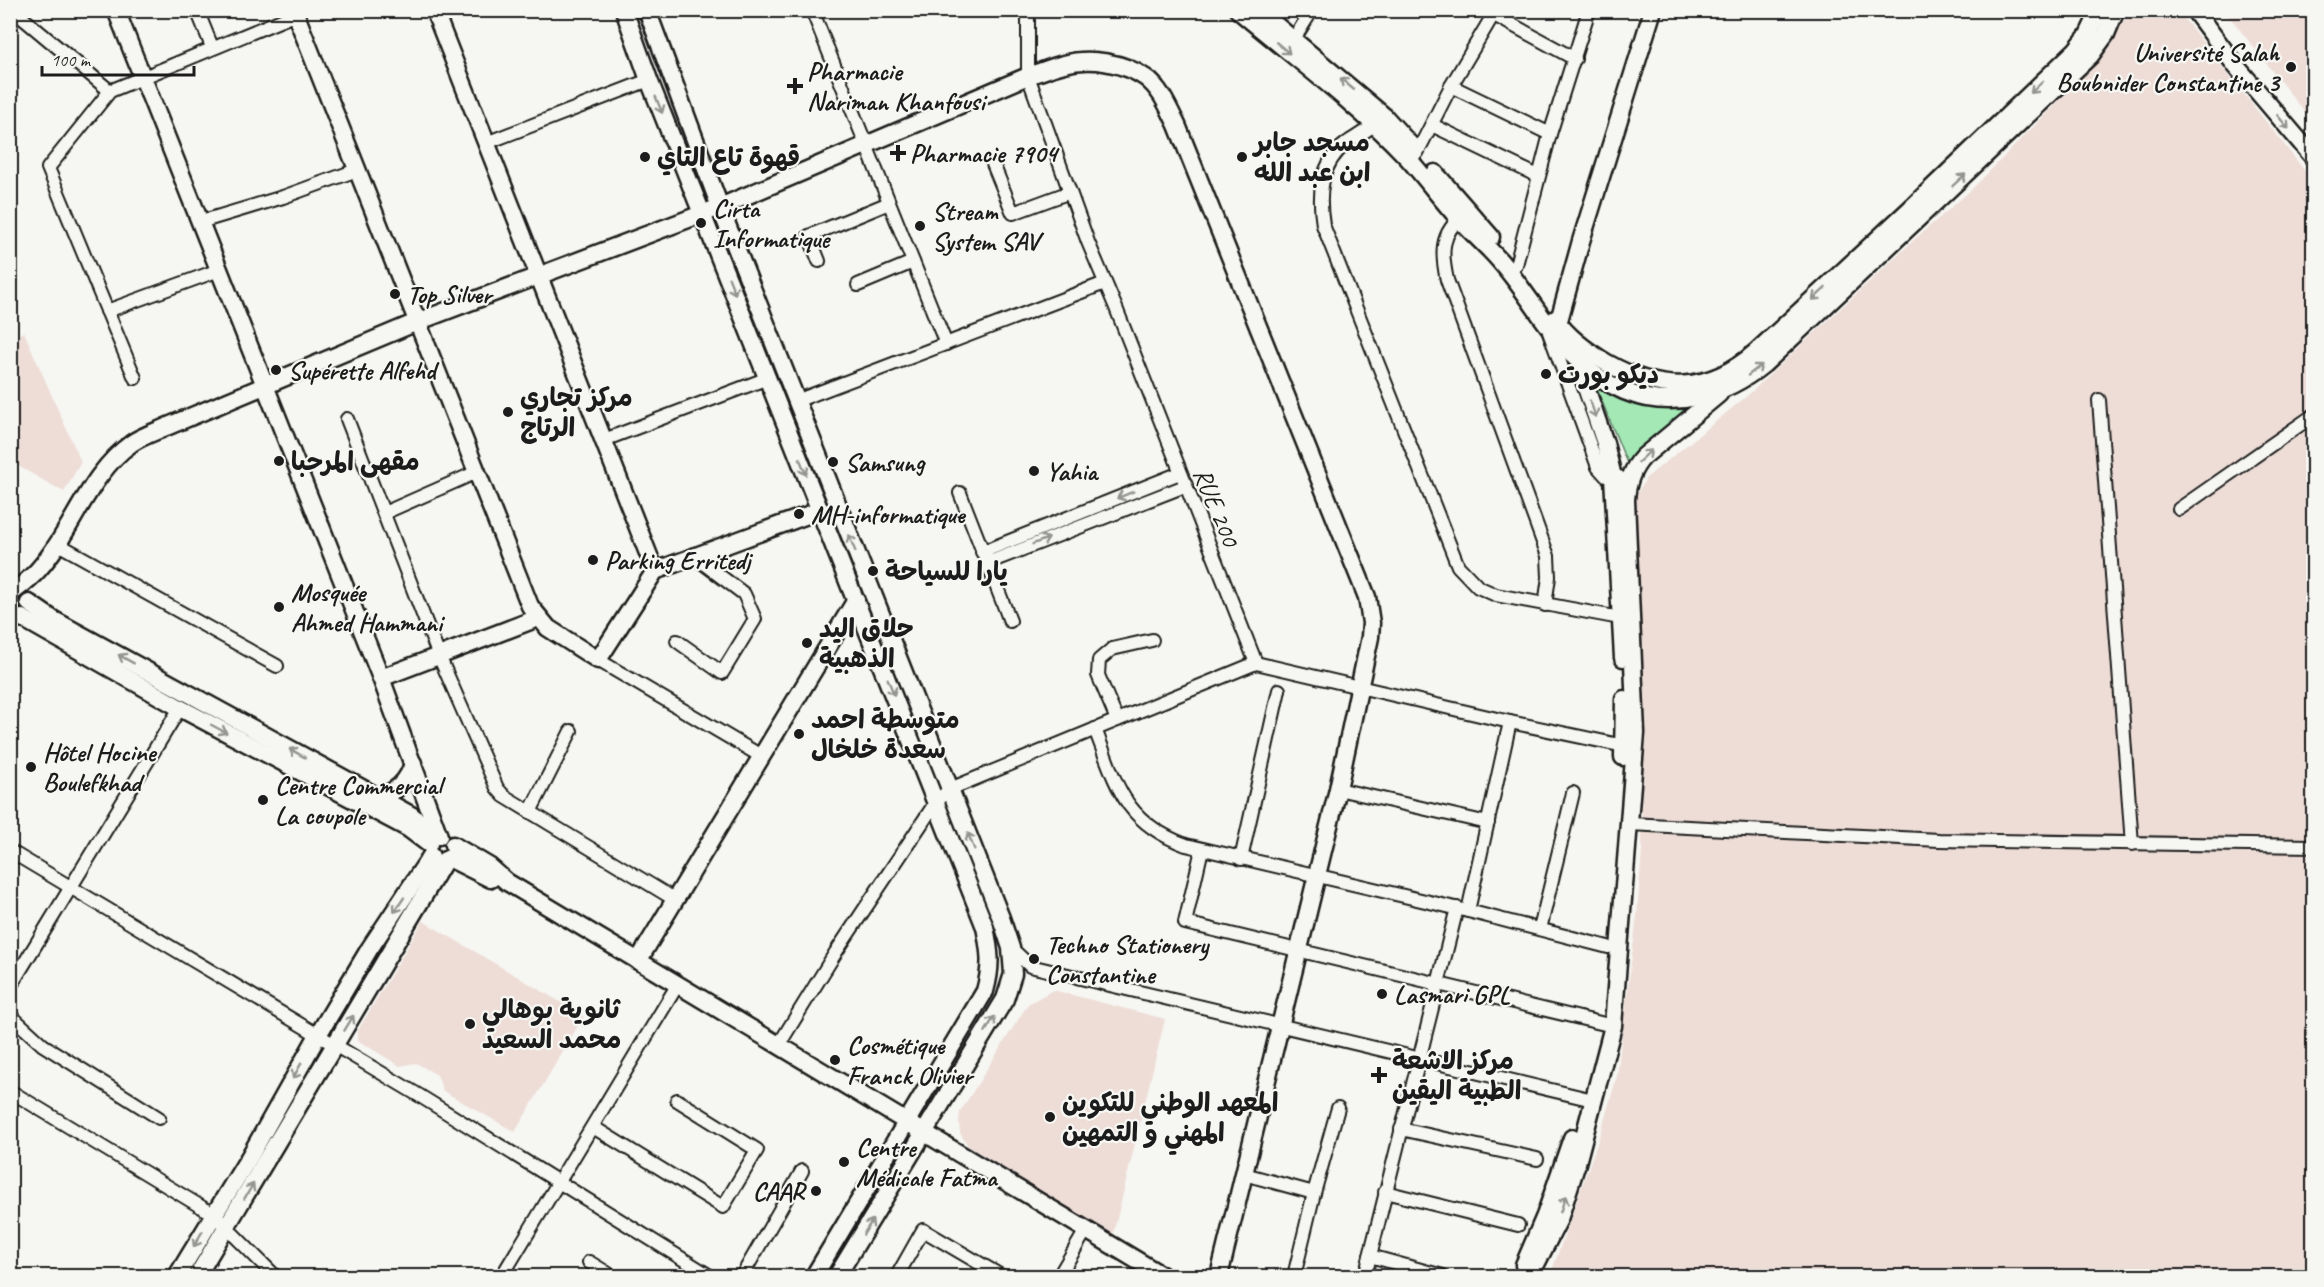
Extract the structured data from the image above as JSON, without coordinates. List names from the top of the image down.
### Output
{
  "streets": {
    "street": ["RUE 200"]
  },
  "places": {
    "other": [
      "Université Salah Boubnider Constantine 3",
      "قهوة تاع التاي",
      "مسجد جابر ابن عبد الله",
      "Cirta Informatique",
      "Stream System SAV",
      "Top Silver",
      "Supérette Alfehd",
      "ديكو بورت",
      "مركز تجاري الرتاج",
      "مقهى المرحبا",
      "Samsung",
      "Yahia",
      "MH-informatique",
      "Parking Erritedj",
      "يارا للسياحة",
      "Mosquée Ahmed Hammani",
      "حلاق اليد الذهبية",
      "متوسطة احمد سعدة خلخال",
      "Hôtel Hocine Boulefkhad",
      "Centre Commercial La coupole",
      "Techno Stationery Constantine",
      "Lasmari GPL",
      "ثانوية بوهالي محمد السعيد",
      "Cosmétique Franck Olivier",
      "المعهد الوطني للتكوين المهني و التمهين",
      "Centre Médicale Fatma",
      "CAAR"
    ],
    "health": ["Pharmacie Nariman Khanfousi", "Pharmacie 7904", "مركز الاشعة الطبية اليقين"]
  },
  "scale_bar": "100 m"
}
